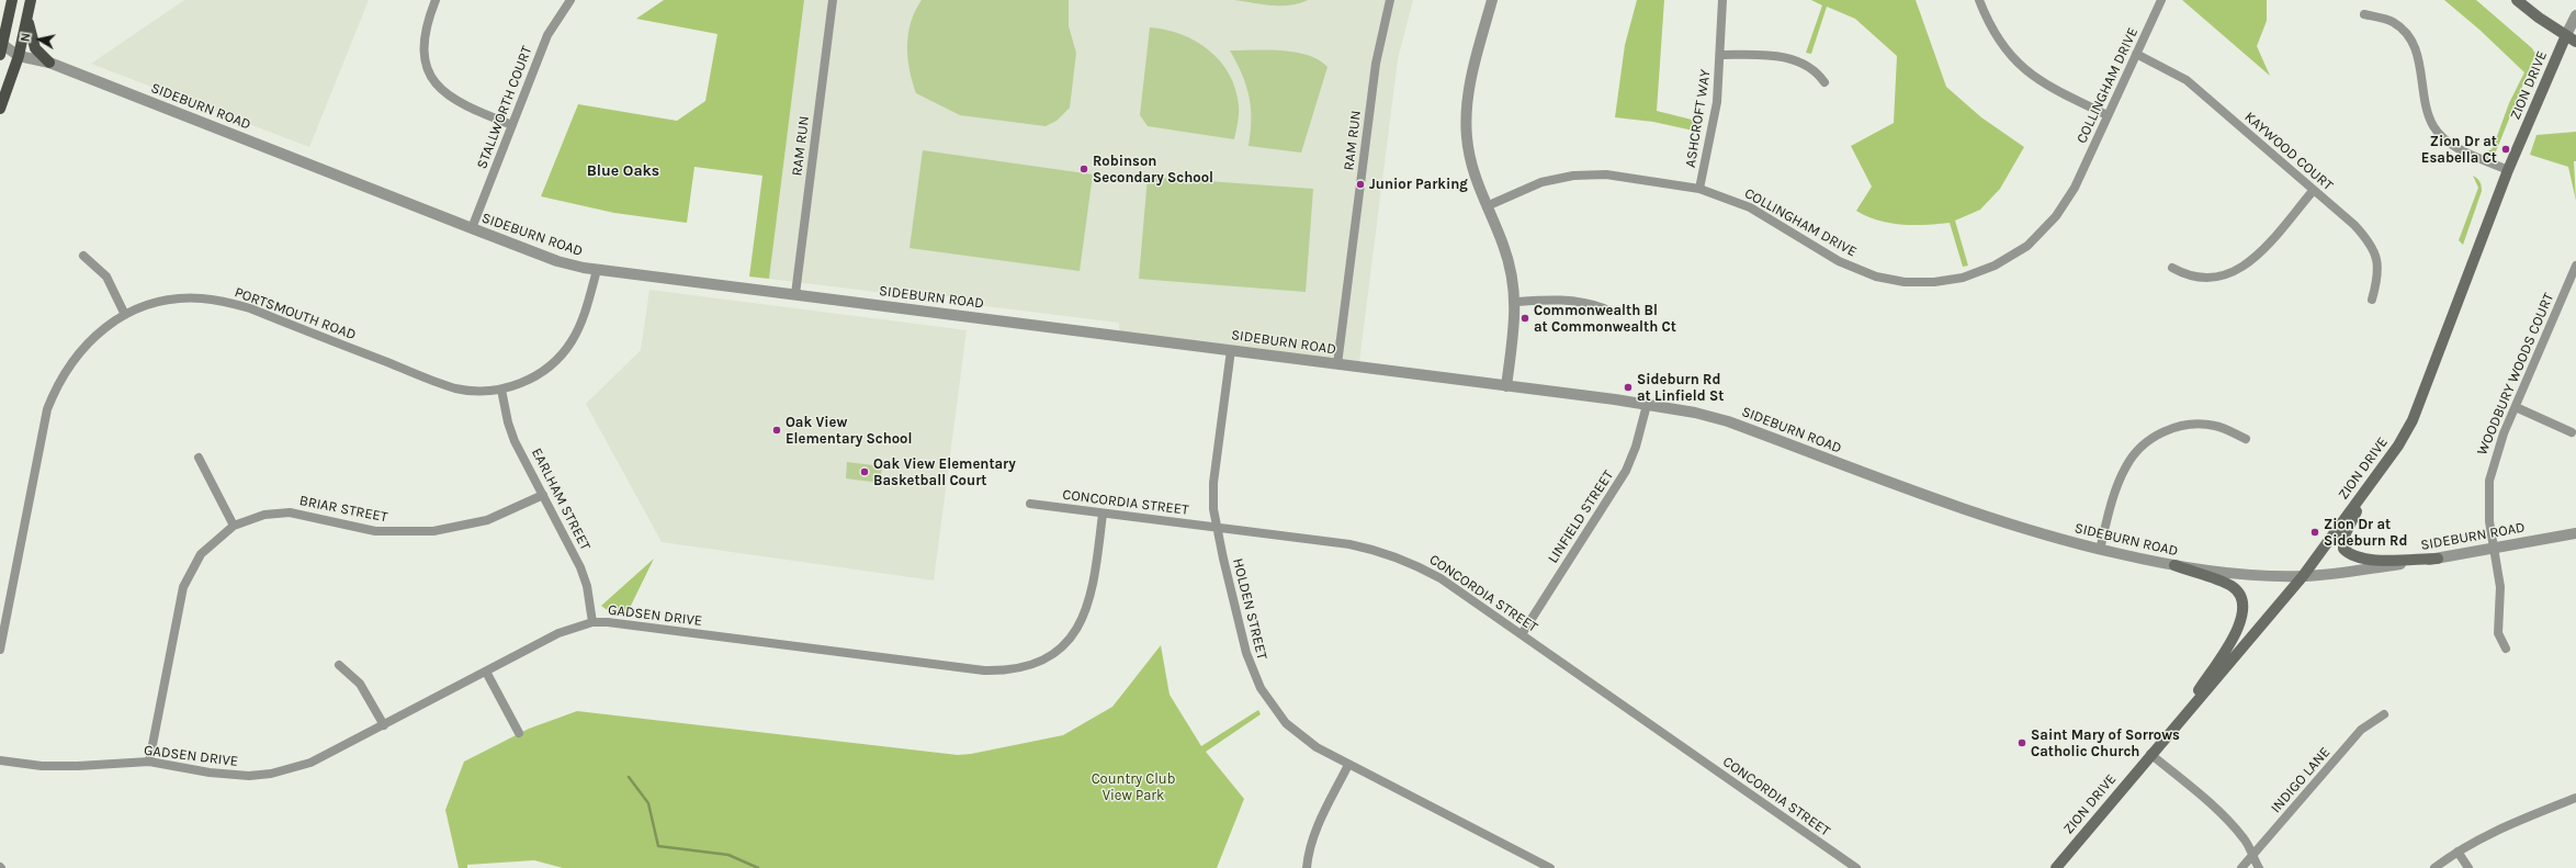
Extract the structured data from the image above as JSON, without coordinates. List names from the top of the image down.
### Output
{
  "streets": {
    "main road": ["ZION DRIVE"],
    "street": [
      "COLLINGHAM DRIVE",
      "SIDEBURN ROAD",
      "STALLWORTH COURT",
      "ASHCROFT WAY",
      "RAM RUN",
      "KAYWOOD COURT",
      "PORTSMOUTH ROAD",
      "WOODBURY WOODS COURT",
      "EARLHAM STREET",
      "CONCORDIA STREET",
      "BRIAR STREET",
      "LINFIELD STREET",
      "HOLDEN STREET",
      "GADSEN DRIVE",
      "INDIGO LANE"
    ]
  },
  "crossings": [
    ["COLLINGHAM DRIVE", "ASHCROFT WAY"],
    ["COLLINGHAM DRIVE", "KAYWOOD COURT"],
    ["ZION DRIVE", "SIDEBURN ROAD"],
    ["SIDEBURN ROAD", "STALLWORTH COURT"],
    ["SIDEBURN ROAD", "RAM RUN"],
    ["SIDEBURN ROAD", "PORTSMOUTH ROAD"],
    ["SIDEBURN ROAD", "WOODBURY WOODS COURT"],
    ["SIDEBURN ROAD", "LINFIELD STREET"],
    ["SIDEBURN ROAD", "HOLDEN STREET"],
    ["PORTSMOUTH ROAD", "EARLHAM STREET"],
    ["EARLHAM STREET", "BRIAR STREET"],
    ["EARLHAM STREET", "GADSEN DRIVE"],
    ["CONCORDIA STREET", "LINFIELD STREET"],
    ["CONCORDIA STREET", "HOLDEN STREET"],
    ["CONCORDIA STREET", "GADSEN DRIVE"],
    ["BRIAR STREET", "GADSEN DRIVE"]
  ],
  "districts": ["Blue Oaks"],
  "parks": ["Country Club View Park"],
  "places": [
    "Zion Dr at Esabella Ct",
    "Robinson Secondary School",
    "Junior Parking",
    "Commonwealth Bl at Commonwealth Ct",
    "Sideburn Rd at Linfield St",
    "Oak View Elementary School",
    "Oak View Elementary Basketball Court",
    "Zion Dr at Sideburn Rd",
    "Saint Mary of Sorrows Catholic Church"
  ],
  "north": "left"
}
